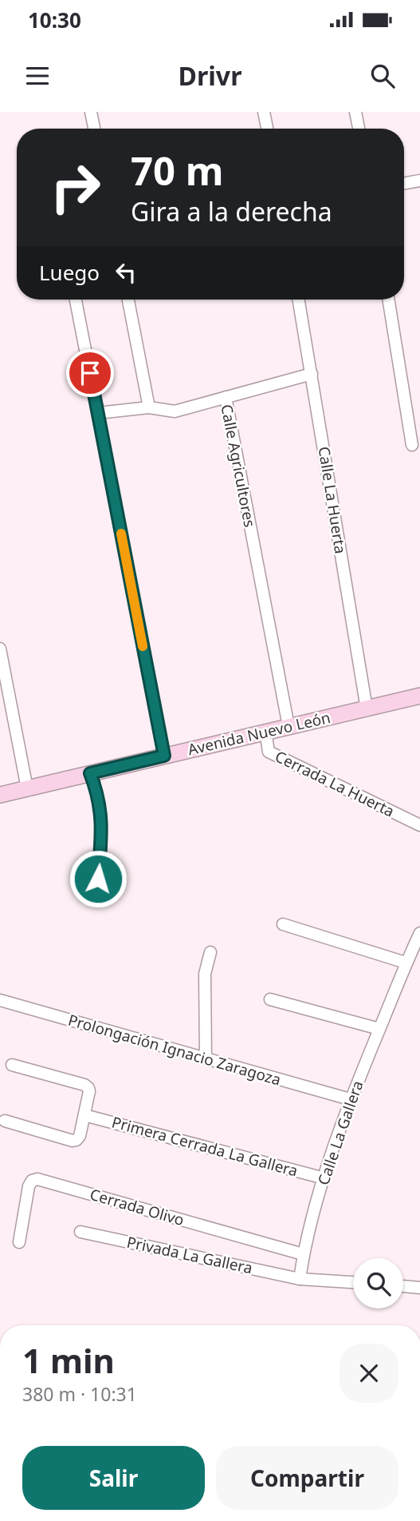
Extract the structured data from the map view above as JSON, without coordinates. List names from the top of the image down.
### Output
{
  "streets": {
    "street": [
      "Calle Agricultores",
      "Calle La Huerta",
      "Avenida Nuevo León",
      "Cerrada La Huerta",
      "Prolongación Ignacio Zaragoza",
      "Calle La Gallera",
      "Primera Cerrada La Gallera",
      "Cerrada Olivo",
      "Privada La Gallera"
    ]
  },
  "crossings": [
    ["Calle Agricultores", "Avenida Nuevo León"],
    ["Calle La Huerta", "Avenida Nuevo León"],
    ["Avenida Nuevo León", "Cerrada La Huerta"],
    ["Prolongación Ignacio Zaragoza", "Calle La Gallera"],
    ["Calle La Gallera", "Primera Cerrada La Gallera"],
    ["Calle La Gallera", "Cerrada Olivo"],
    ["Calle La Gallera", "Privada La Gallera"]
  ],
  "page": {
    "status": "10:30",
    "header": "Drivr",
    "turn": ["70 m", "Gira a la derecha"],
    "then": "Luego",
    "heading": ["1 min", "380 m · 10:31"],
    "buttons": ["Salir", "Compartir"]
  }
}
